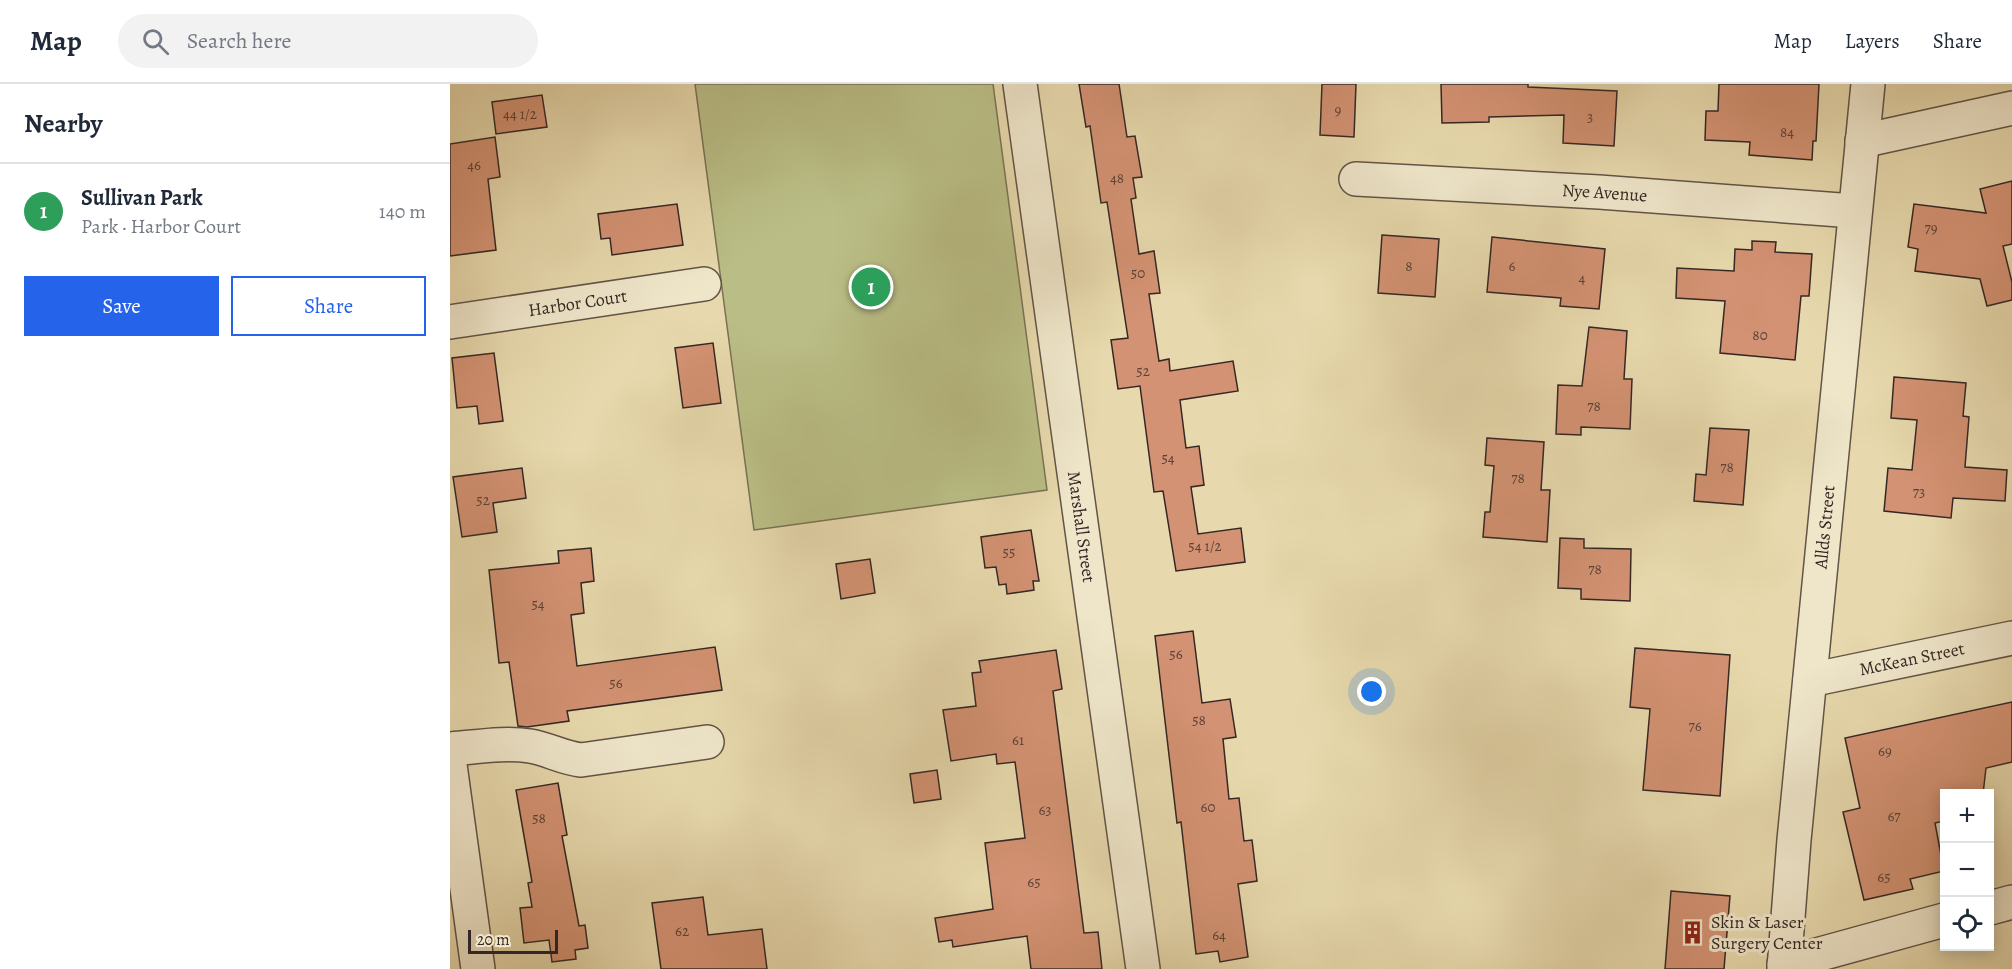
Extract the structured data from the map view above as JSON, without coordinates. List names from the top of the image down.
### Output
{
  "streets": {
    "street": [
      "Nye Avenue",
      "Harbor Court",
      "Marshall Street",
      "Allds Street",
      "McKean Street"
    ]
  },
  "crossings": [
    ["Nye Avenue", "Allds Street"],
    ["Allds Street", "McKean Street"]
  ],
  "places": {
    "building": ["Skin & Laser Surgery Center"]
  },
  "house_numbers": [
    "9",
    "44 1/2",
    "3",
    "84",
    "46",
    "48",
    "79",
    "8",
    "6",
    "50",
    "4",
    "80",
    "52",
    "78",
    "54",
    "78",
    "78",
    "73",
    "52",
    "54 1/2",
    "55",
    "78",
    "54",
    "56",
    "56",
    "58",
    "76",
    "61",
    "69",
    "60",
    "63",
    "67",
    "58",
    "65",
    "65",
    "62",
    "64"
  ],
  "scale_bar": "20 m",
  "page": {
    "header": "Map",
    "search": "Search here",
    "nav": ["Map", "Layers", "Share"],
    "heading": "Nearby",
    "list": [
      {
        "mark": "1",
        "name": "Sullivan Park",
        "note": "Park · Harbor Court",
        "value": "140 m"
      }
    ],
    "buttons": ["Save", "Share"],
    "pins": "1",
    "map_buttons": ["+", "−"],
    "scale": "20 m"
  }
}
